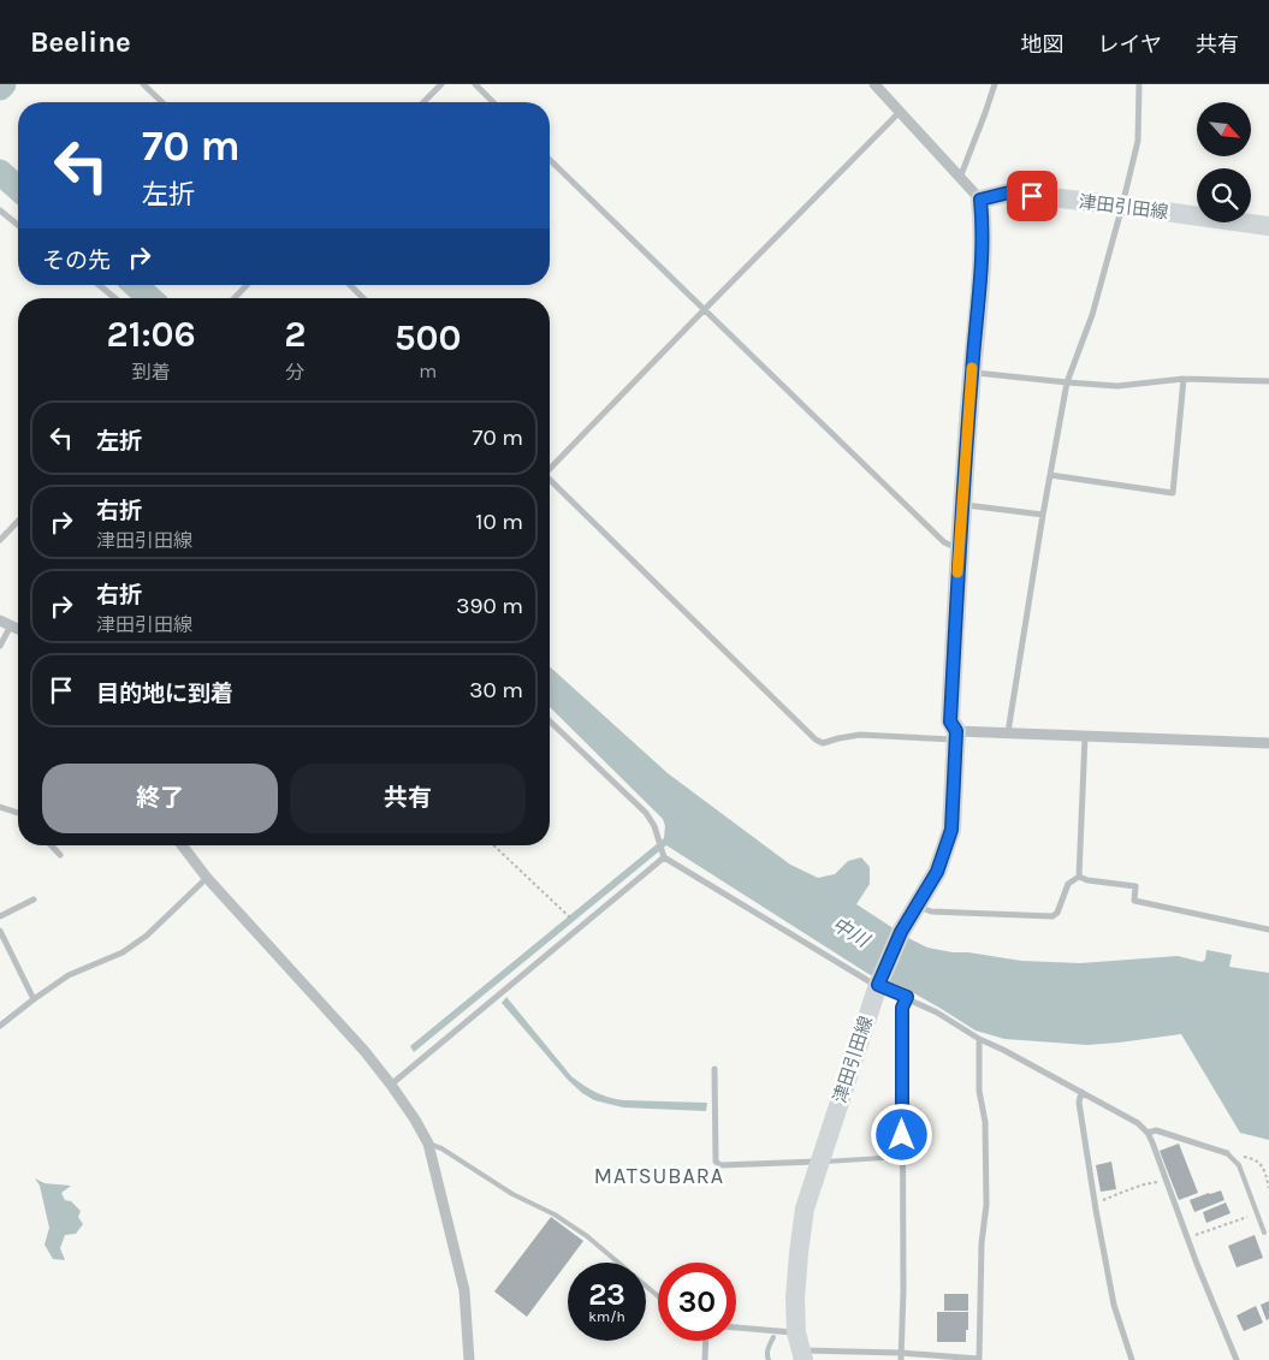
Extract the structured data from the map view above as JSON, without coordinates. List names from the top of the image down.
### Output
{
  "streets": {
    "main road": ["津田引田線"]
  },
  "districts": ["MATSUBARA"],
  "water": ["中川"],
  "north": "bottom right",
  "page": {
    "header": "Beeline",
    "nav": ["地図", "レイヤ", "共有"],
    "turn": ["70 m", "左折"],
    "then": "その先",
    "eta": [
      "21:06",
      "到着",
      "2",
      "分",
      "500",
      "m"
    ],
    "list": [
      {
        "name": "左折",
        "value": "70 m"
      },
      {
        "name": "右折",
        "note": "津田引田線",
        "value": "10 m"
      },
      {
        "name": "右折",
        "note": "津田引田線",
        "value": "390 m"
      },
      {
        "name": "目的地に到着",
        "value": "30 m"
      }
    ],
    "buttons": ["終了", "共有"],
    "speed": "23 km/h",
    "limit": "30"
  }
}
